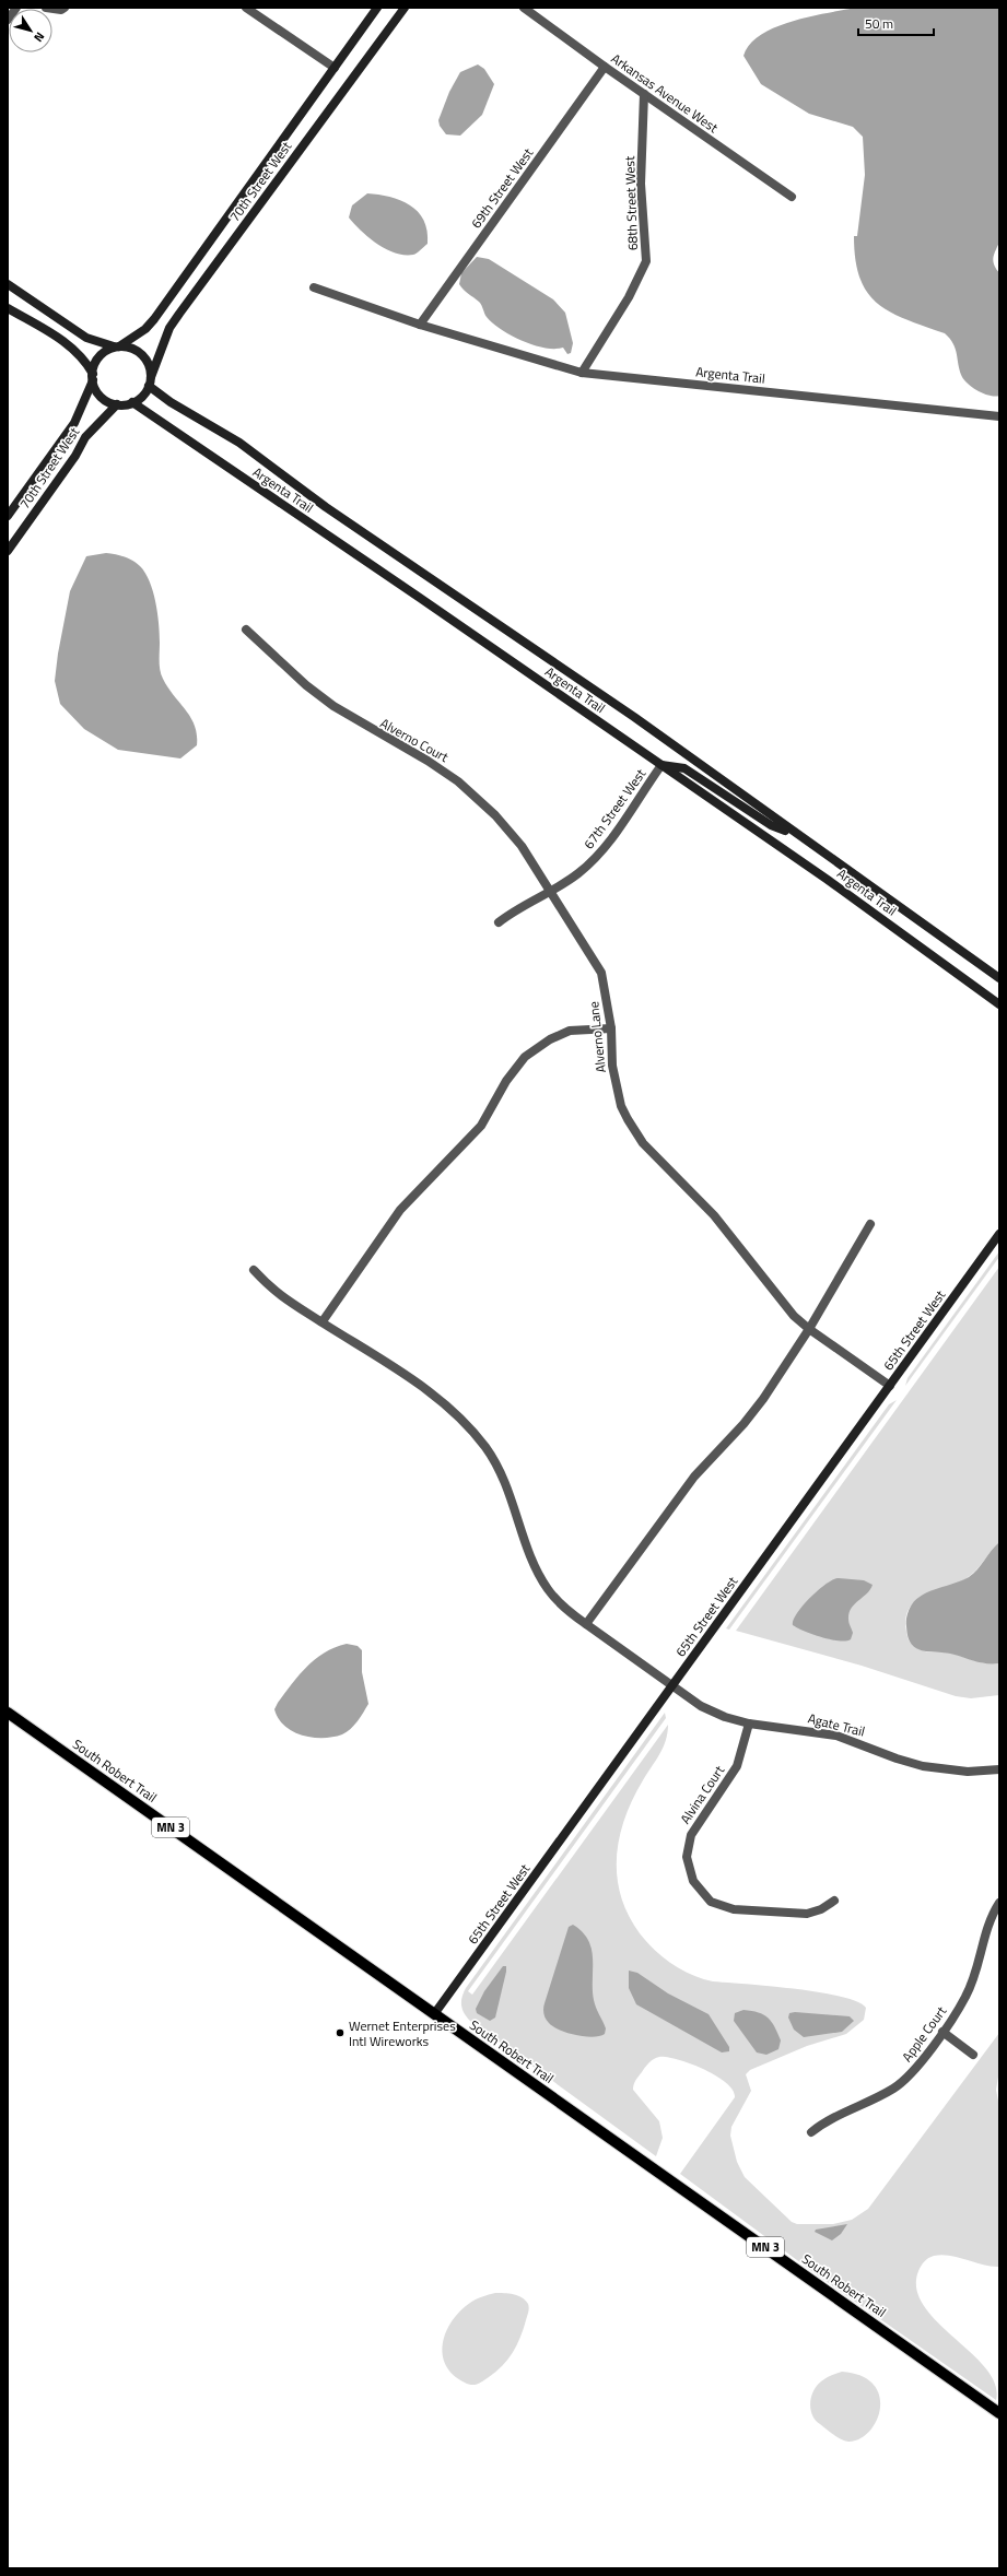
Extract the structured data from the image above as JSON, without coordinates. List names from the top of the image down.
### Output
{
  "streets": {
    "main road": ["South Robert Trail", "MN 3"],
    "street": [
      "Arkansas Avenue West",
      "70th Street West",
      "69th Street West",
      "68th Street West",
      "Argenta Trail",
      "Alverno Court",
      "67th Street West",
      "Alverno Lane",
      "65th Street West",
      "Agate Trail",
      "Alvina Court",
      "Apple Court"
    ]
  },
  "crossings": [
    ["Arkansas Avenue West", "69th Street West"],
    ["Arkansas Avenue West", "68th Street West"],
    ["70th Street West", "Argenta Trail"],
    ["69th Street West", "Argenta Trail"],
    ["68th Street West", "Argenta Trail"],
    ["Argenta Trail", "67th Street West"],
    ["Alverno Court", "67th Street West"],
    ["Alverno Court", "Alverno Lane"],
    ["67th Street West", "Alverno Lane"],
    ["Alverno Lane", "65th Street West"],
    ["65th Street West", "Agate Trail"],
    ["65th Street West", "South Robert Trail"],
    ["Agate Trail", "Alvina Court"]
  ],
  "places": ["Wernet Enterprises Intl Wireworks"],
  "scale_bar": "50 m",
  "north": "bottom right"
}
